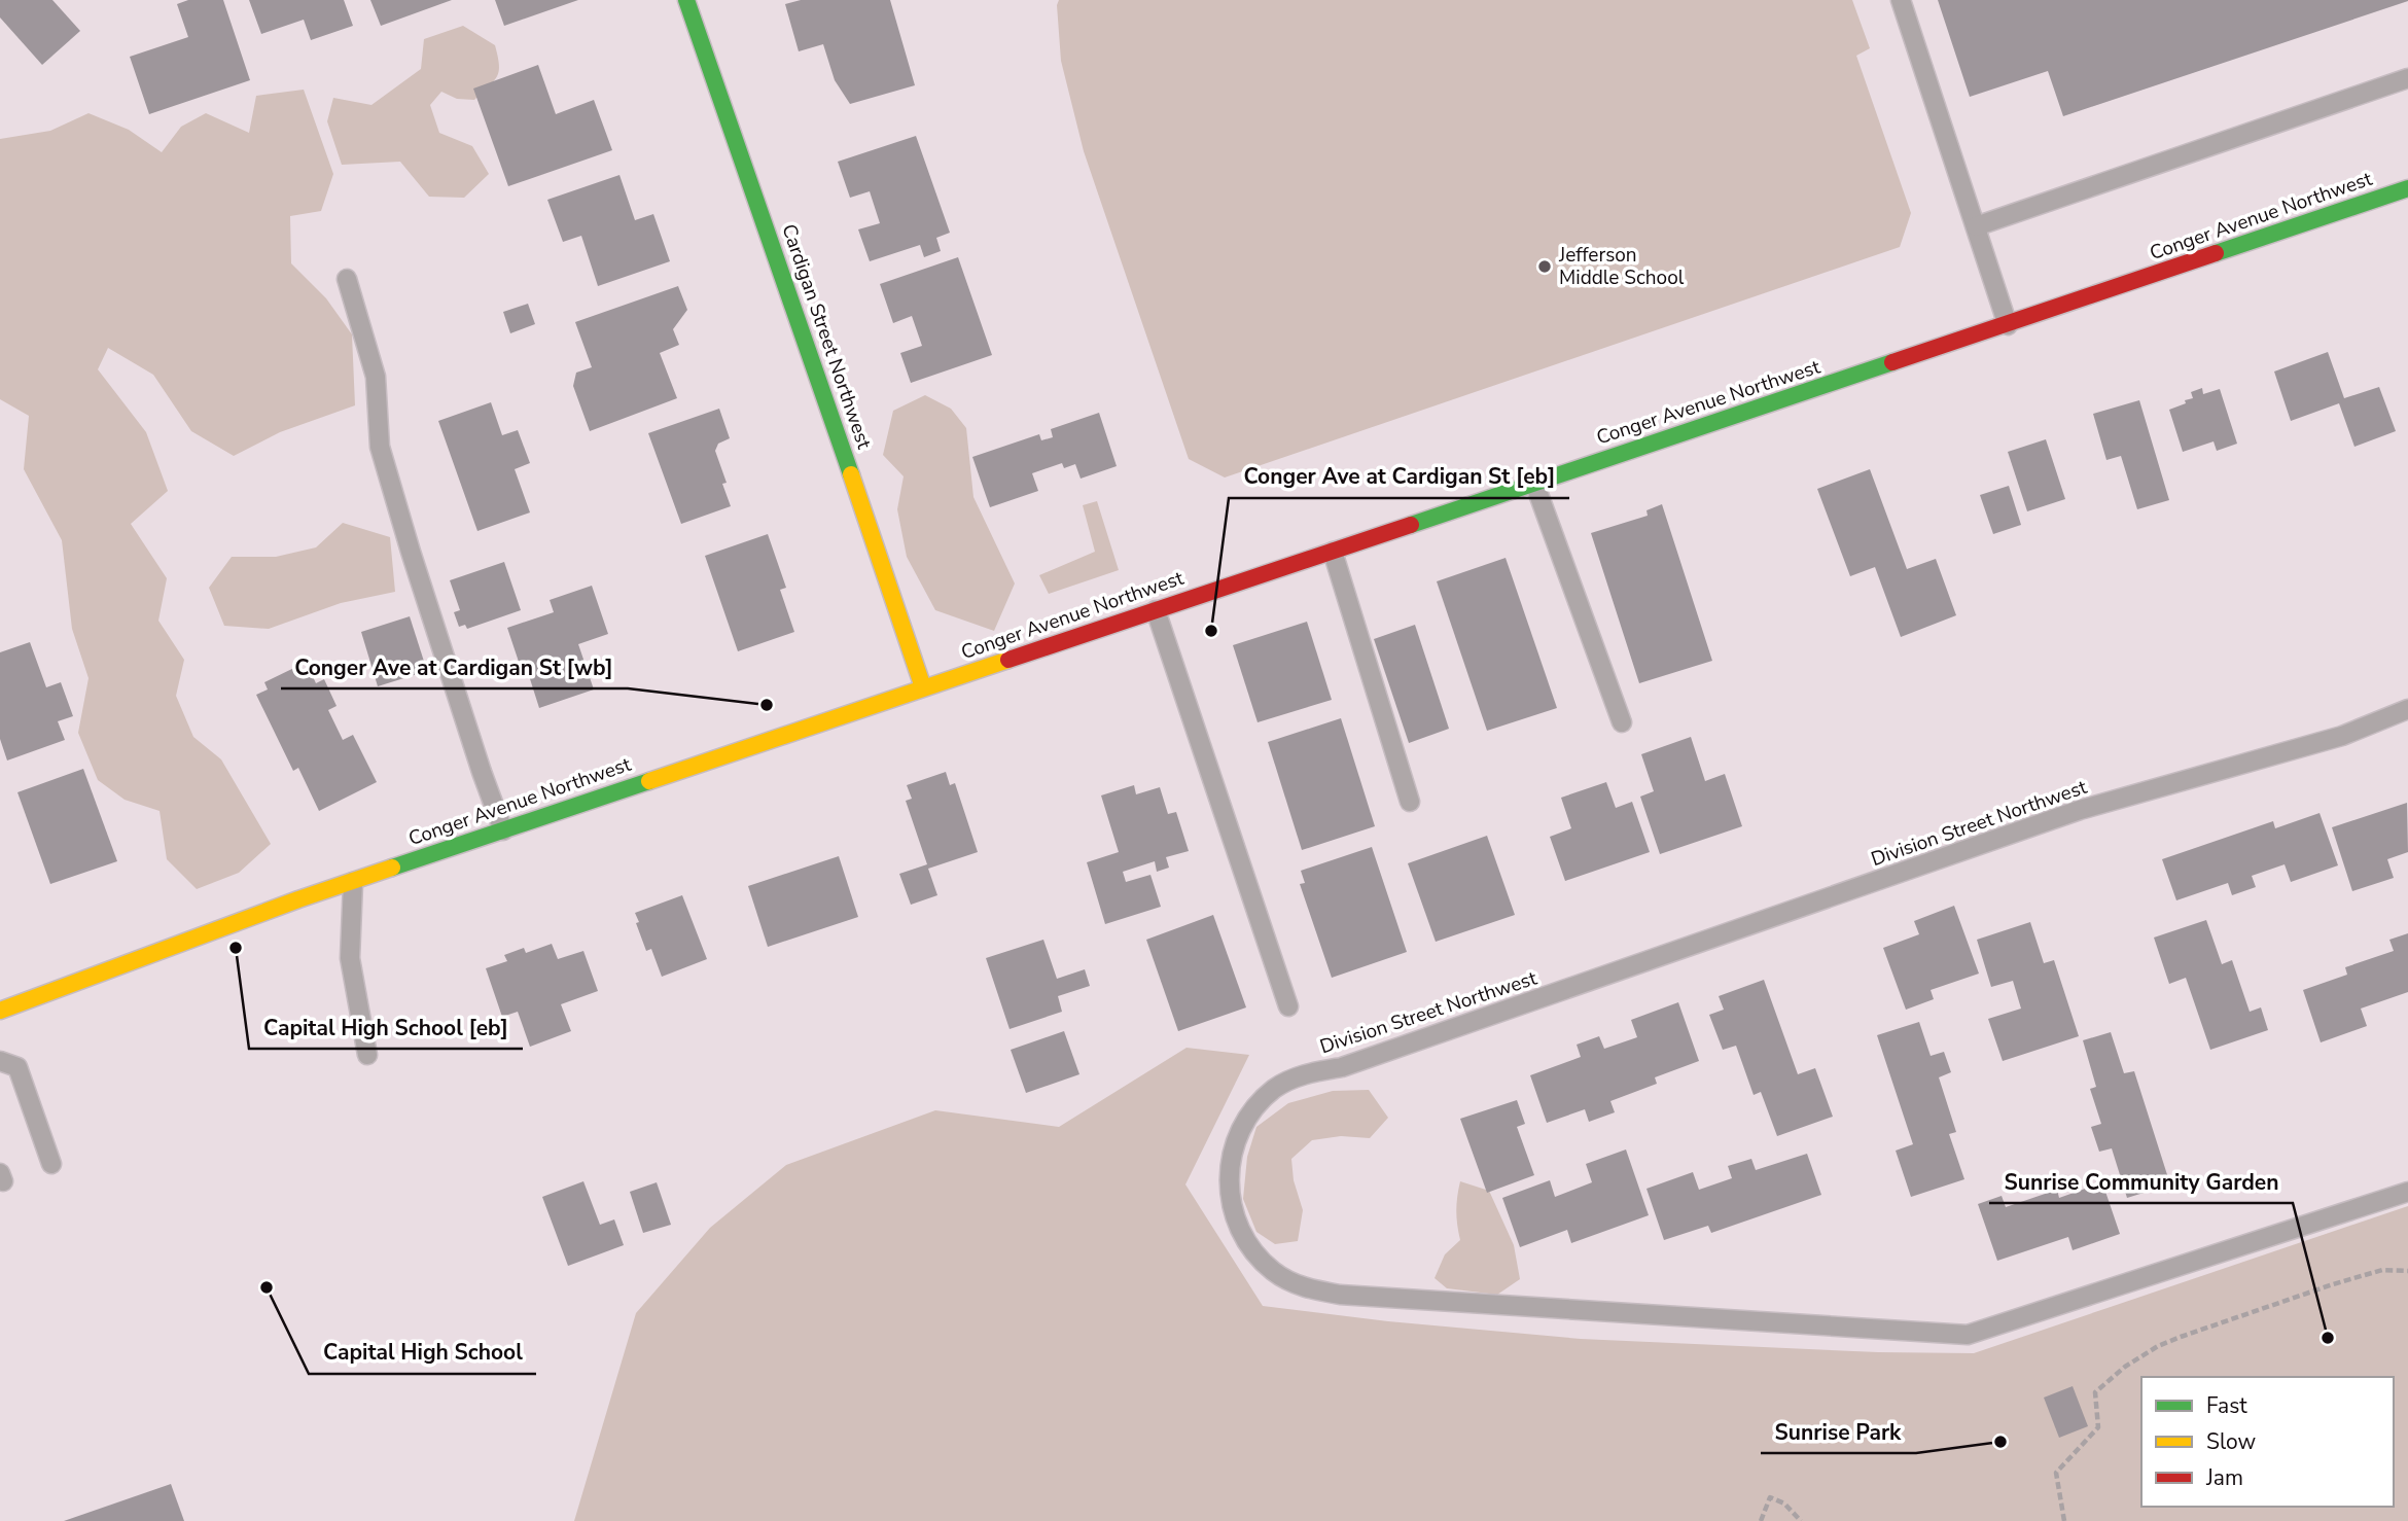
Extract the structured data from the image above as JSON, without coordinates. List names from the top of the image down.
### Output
{
  "streets": {
    "street": ["Conger Avenue Northwest", "Cardigan Street Northwest"],
    "lane": ["Division Street Northwest"]
  },
  "crossings": [
    ["Conger Avenue Northwest", "Cardigan Street Northwest"]
  ],
  "places": [
    "Jefferson Middle School",
    "Conger Ave at Cardigan St [eb]",
    "Conger Ave at Cardigan St [wb]",
    "Capital High School [eb]",
    "Capital High School",
    "Sunrise Community Garden",
    "Sunrise Park"
  ],
  "legend": ["Fast", "Slow", "Jam"]
}
